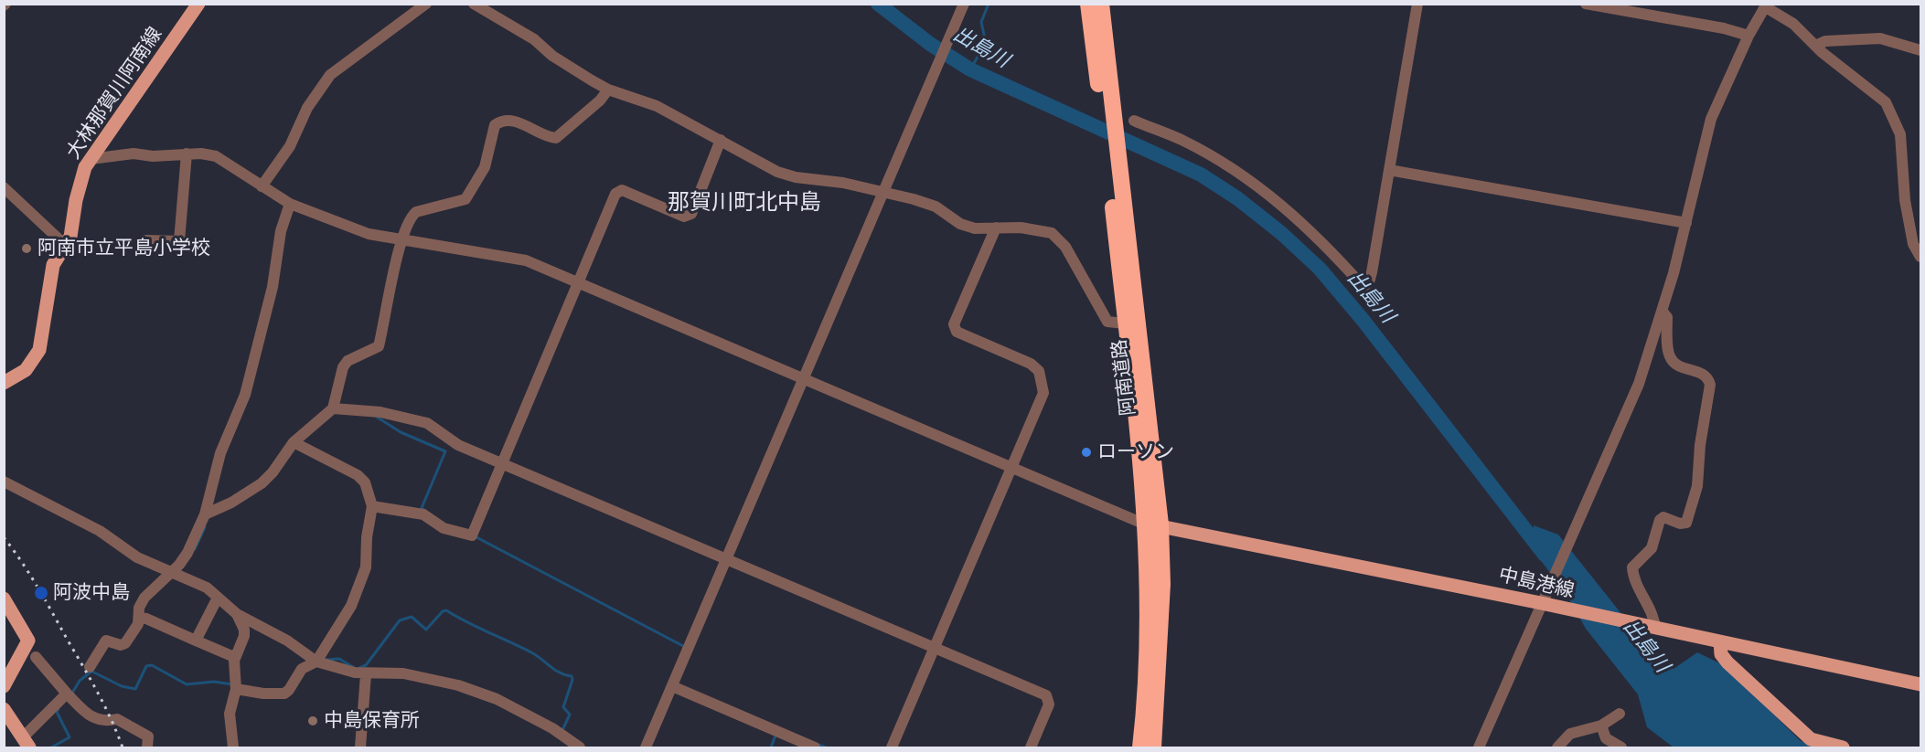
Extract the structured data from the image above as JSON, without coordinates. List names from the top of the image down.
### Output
{
  "streets": {
    "highway": ["阿南道路"],
    "main road": ["大林那賀川阿南線", "中島港線"]
  },
  "crossings": [
    ["阿南道路", "中島港線"]
  ],
  "districts": ["那賀川町北中島"],
  "water": ["出島川"],
  "places": [
    "阿南市立平島小学校",
    "ローソン",
    "阿波中島",
    "中島保育所"
  ]
}
